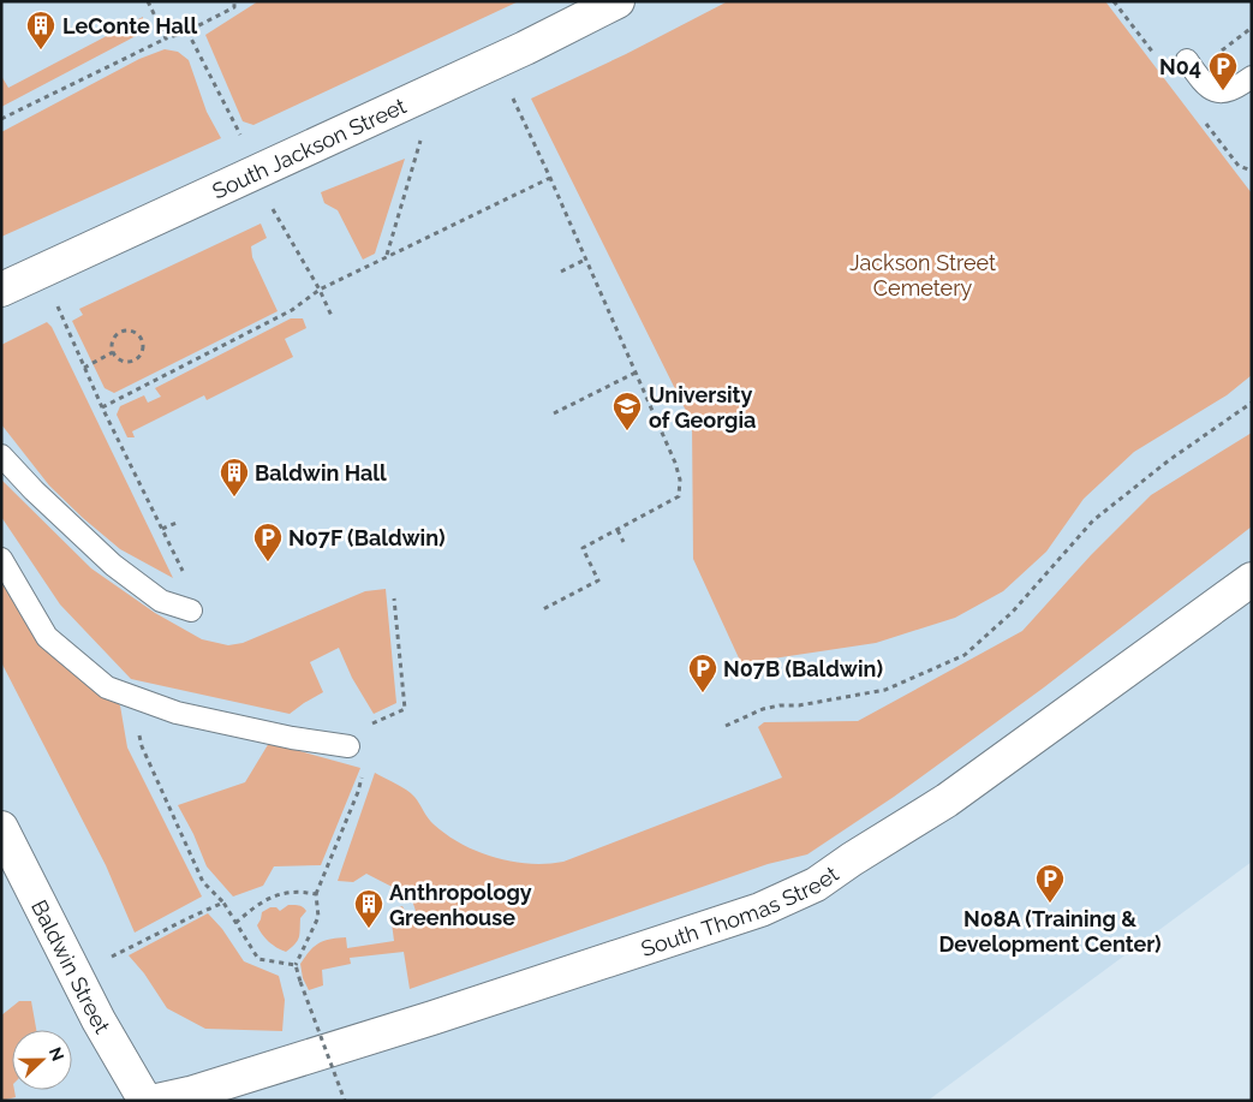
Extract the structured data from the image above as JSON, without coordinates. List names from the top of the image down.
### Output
{
  "streets": {
    "main road": ["South Jackson Street", "South Thomas Street", "Baldwin Street"]
  },
  "parks": ["Jackson Street Cemetery"],
  "places": {
    "building": ["LeConte Hall", "Baldwin Hall", "Anthropology Greenhouse"],
    "parking": [
      "N04",
      "N07F (Baldwin)",
      "N07B (Baldwin)",
      "N08A (Training & Development Center)"
    ],
    "school or university": ["University of Georgia"]
  },
  "north": "right"
}
